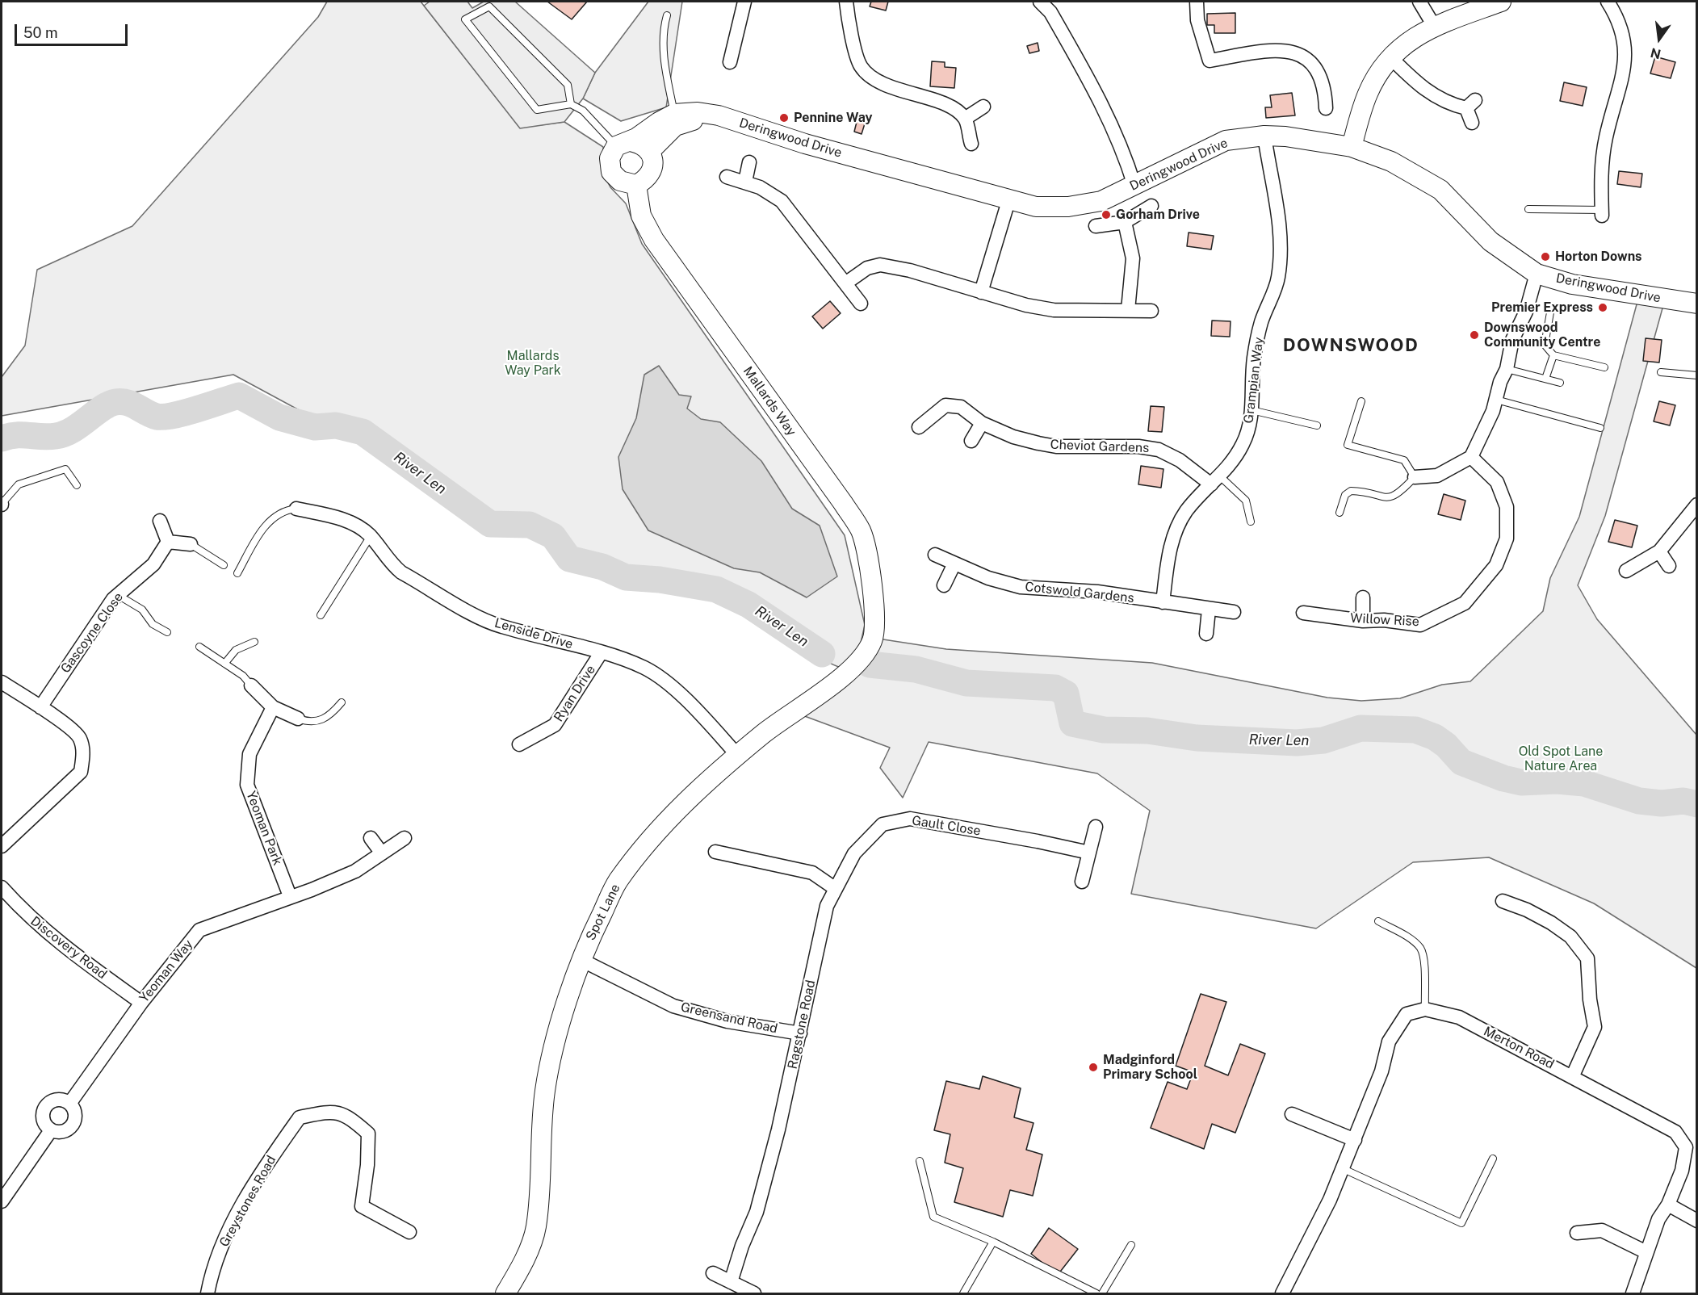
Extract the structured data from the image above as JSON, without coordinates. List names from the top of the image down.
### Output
{
  "streets": {
    "street": [
      "Deringwood Drive",
      "Grampian Way",
      "Mallards Way",
      "Cheviot Gardens",
      "Cotswold Gardens",
      "Willow Rise",
      "Gascoyne Close",
      "Lenside Drive",
      "Ryan Drive",
      "Gault Close",
      "Yeoman Park",
      "Spot Lane",
      "Discovery Road",
      "Yeoman Way",
      "Greensand Road",
      "Ragstone Road",
      "Merton Road",
      "Greystones Road"
    ]
  },
  "crossings": [
    ["Deringwood Drive", "Grampian Way"],
    ["Deringwood Drive", "Mallards Way"],
    ["Grampian Way", "Cheviot Gardens"],
    ["Grampian Way", "Cotswold Gardens"],
    ["Mallards Way", "Spot Lane"],
    ["Lenside Drive", "Ryan Drive"],
    ["Lenside Drive", "Spot Lane"],
    ["Gault Close", "Ragstone Road"],
    ["Yeoman Park", "Yeoman Way"],
    ["Spot Lane", "Greensand Road"],
    ["Discovery Road", "Yeoman Way"],
    ["Greensand Road", "Ragstone Road"]
  ],
  "districts": ["DOWNSWOOD"],
  "water": ["River Len"],
  "parks": ["Mallards Way Park", "Old Spot Lane Nature Area"],
  "places": [
    "Pennine Way",
    "Gorham Drive",
    "Horton Downs",
    "Premier Express",
    "Downswood Community Centre",
    "Madginford Primary School"
  ],
  "scale_bar": "50 m",
  "north": "bottom"
}
